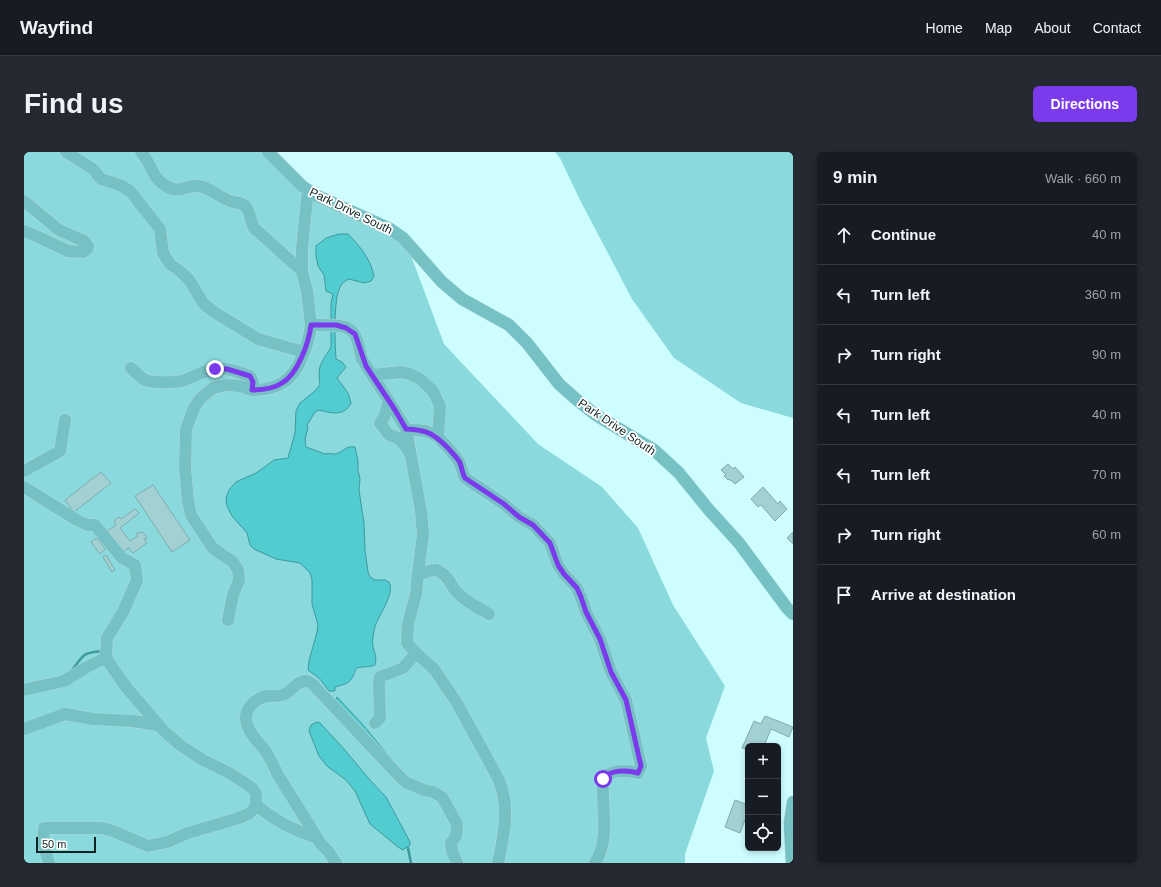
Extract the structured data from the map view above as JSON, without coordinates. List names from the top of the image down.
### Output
{
  "streets": {
    "street": ["Park Drive South"]
  },
  "scale_bar": "50 m",
  "page": {
    "header": "Wayfind",
    "nav": [
      "Home",
      "Map",
      "About",
      "Contact"
    ],
    "buttons": "Directions",
    "title": "Find us",
    "heading": ["9 min", "Walk · 660 m"],
    "list": [
      ["Continue", "40 m"],
      ["Turn left", "360 m"],
      ["Turn right", "90 m"],
      ["Turn left", "40 m"],
      ["Turn left", "70 m"],
      ["Turn right", "60 m"],
      "Arrive at destination"
    ],
    "map_buttons": ["+", "−"],
    "scale": "50 m"
  }
}
